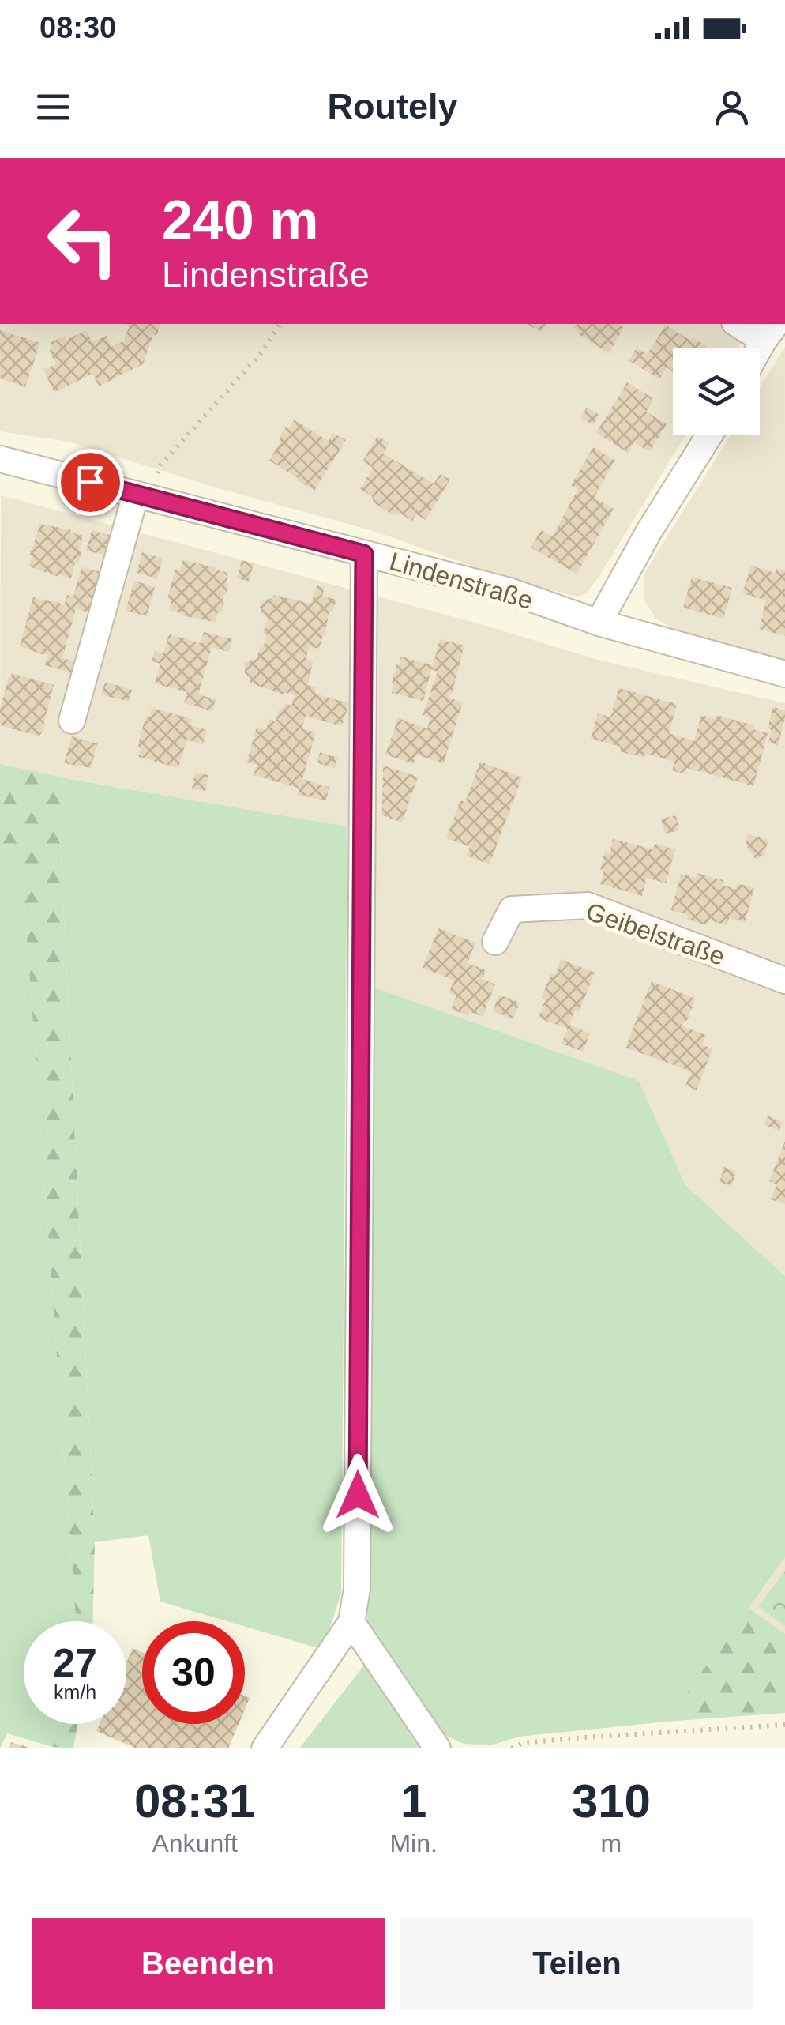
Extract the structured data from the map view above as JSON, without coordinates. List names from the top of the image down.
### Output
{
  "streets": {
    "street": ["Lindenstraße", "Geibelstraße"]
  },
  "page": {
    "status": "08:30",
    "header": "Routely",
    "turn": ["240 m", "Lindenstraße"],
    "speed": "27 km/h",
    "limit": "30",
    "eta": [
      "08:31",
      "Ankunft",
      "1",
      "Min.",
      "310",
      "m"
    ],
    "buttons": ["Beenden", "Teilen"]
  }
}
